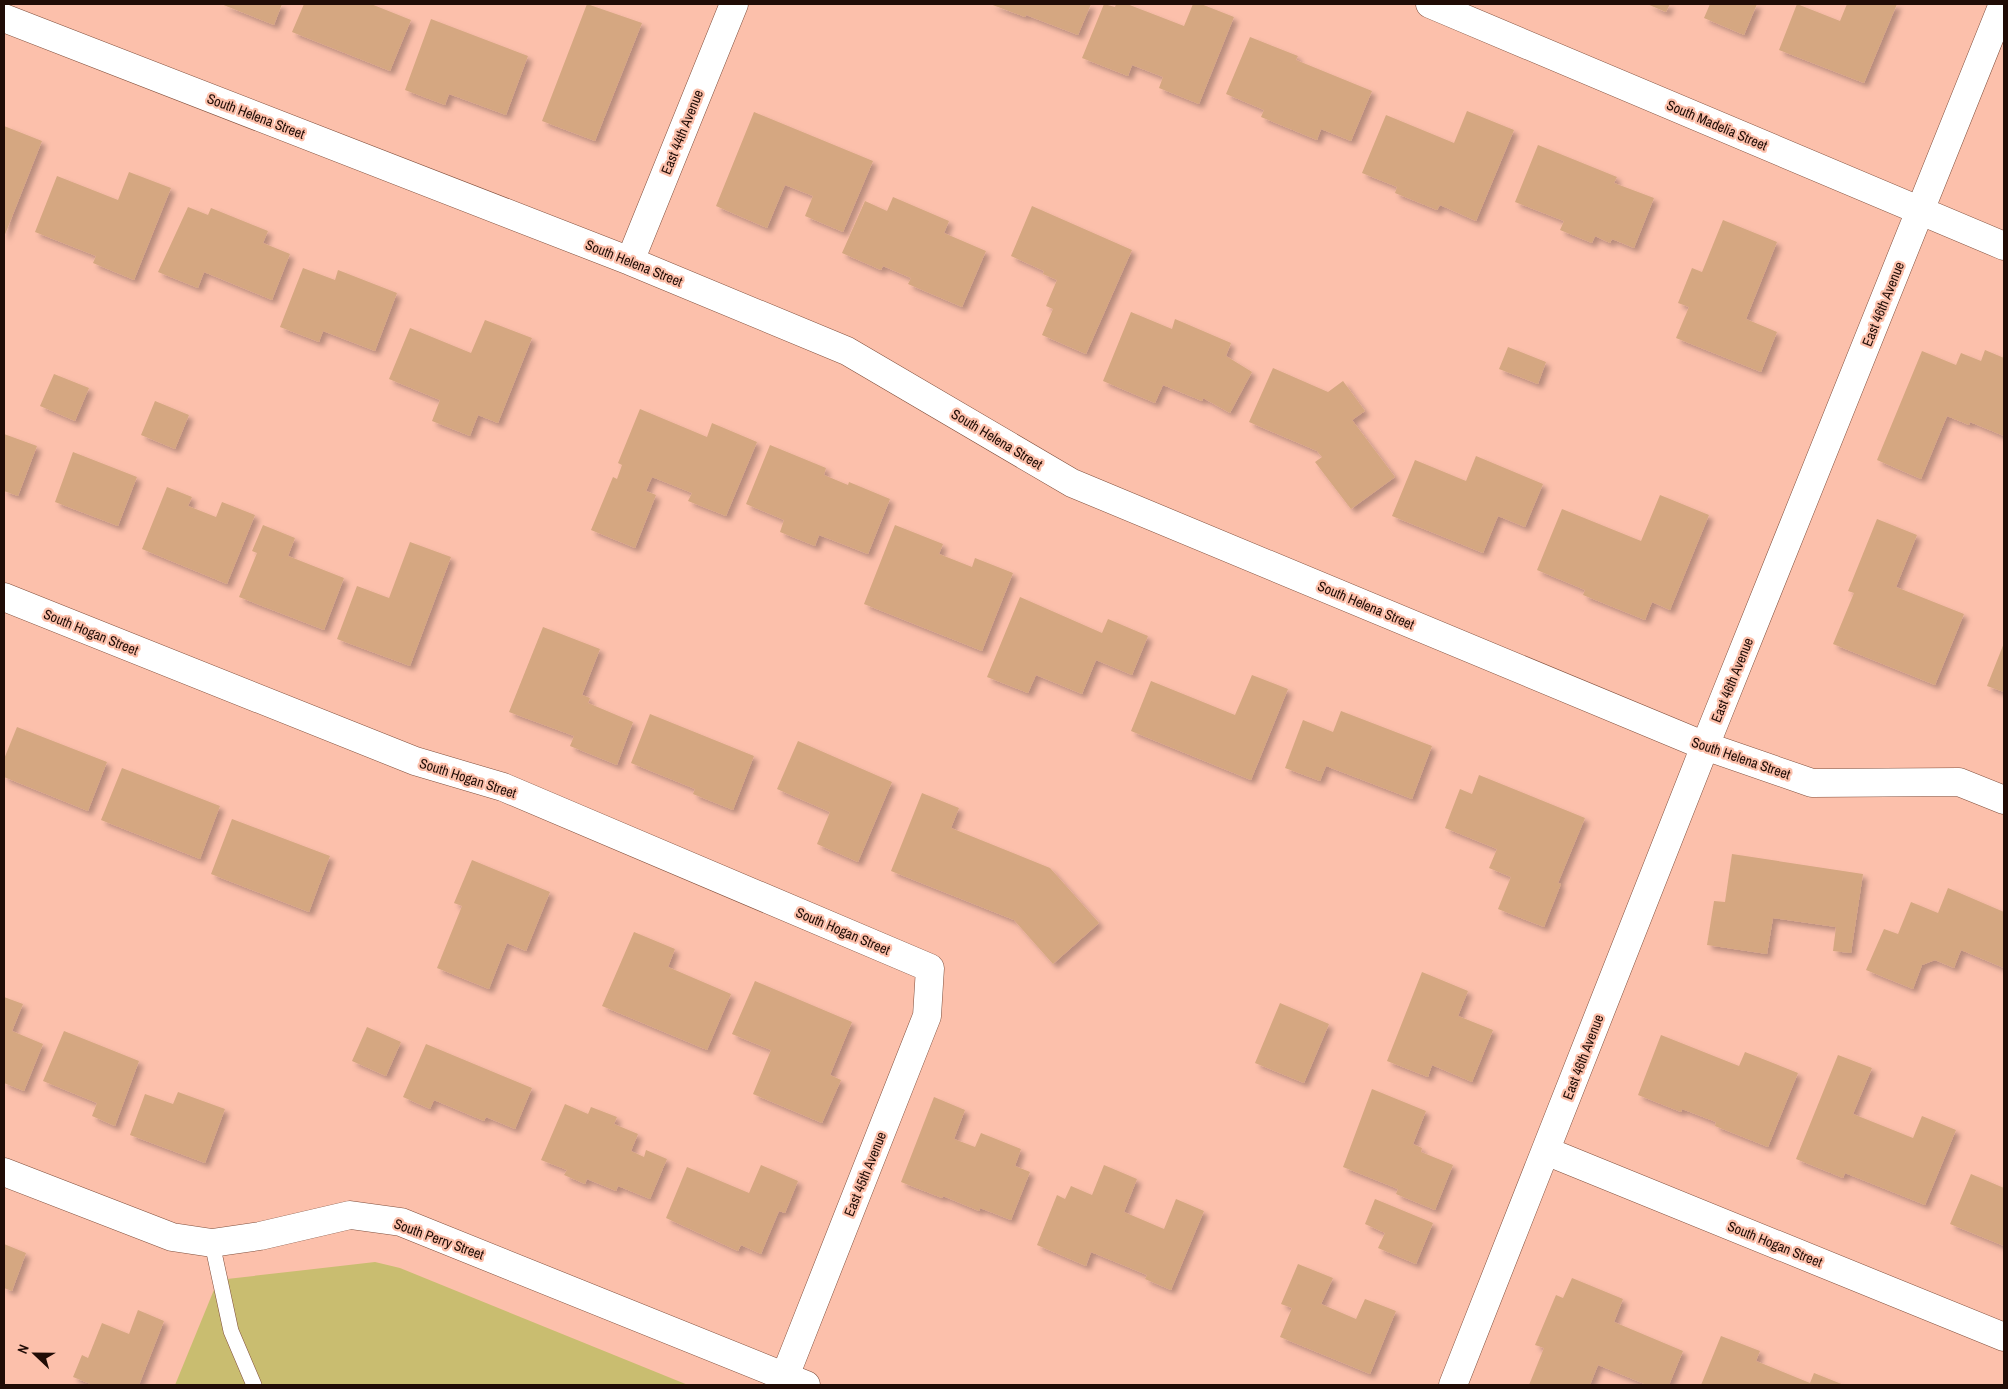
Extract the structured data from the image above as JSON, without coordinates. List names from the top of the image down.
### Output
{
  "streets": {
    "street": [
      "South Helena Street",
      "South Madelia Street",
      "East 44th Avenue",
      "East 46th Avenue",
      "South Hogan Street",
      "East 45th Avenue",
      "South Perry Street"
    ]
  },
  "crossings": [
    ["South Helena Street", "East 44th Avenue"],
    ["South Helena Street", "East 46th Avenue"],
    ["South Madelia Street", "East 46th Avenue"],
    ["East 46th Avenue", "South Hogan Street"],
    ["South Hogan Street", "East 45th Avenue"],
    ["East 45th Avenue", "South Perry Street"]
  ],
  "north": "left"
}
